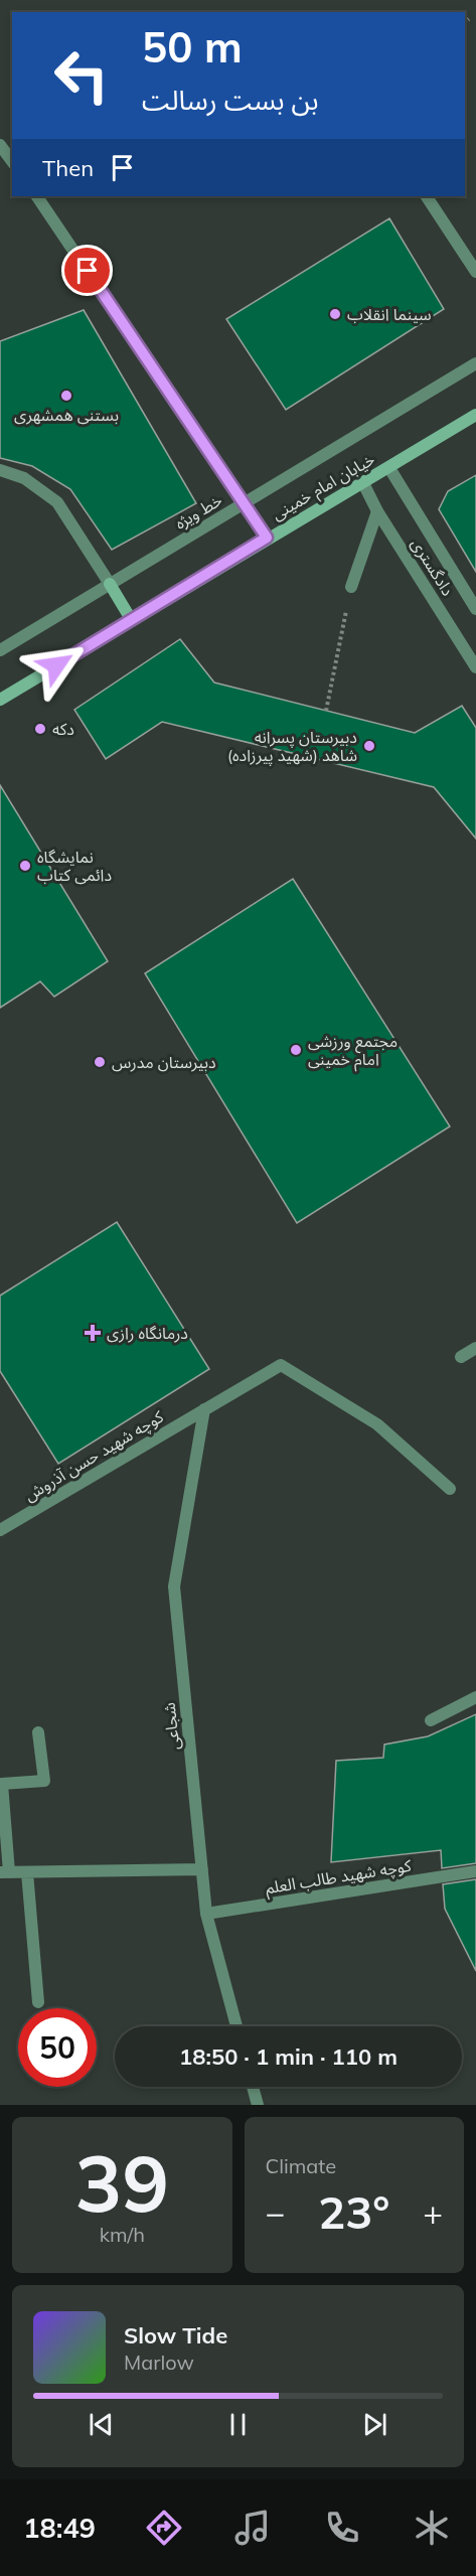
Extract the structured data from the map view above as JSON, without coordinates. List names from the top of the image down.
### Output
{
  "streets": {
    "main road": ["خیابان امام خمینی"],
    "street": [
      "خط ویژه",
      "دادگستری",
      "کوچه شهید حسن آذروش",
      "شجاعی",
      "کوچه شهید طالب العلم"
    ]
  },
  "crossings": [
    ["خیابان امام خمینی", "دادگستری"],
    ["کوچه شهید حسن آذروش", "شجاعی"],
    ["شجاعی", "کوچه شهید طالب العلم"]
  ],
  "places": {
    "other": [
      "سینما انقلاب",
      "بستنی همشهری",
      "دکه",
      "دبیرستان پسرانه شاهد (شهید پیرزاده)",
      "نمایشگاه دائمی کتاب",
      "مجتمع ورزشی امام خمینی",
      "دبیرستان مدرس"
    ],
    "health": ["درمانگاه رازی"]
  },
  "page": {
    "turn": ["50 m", "بن بست رسالت"],
    "then": "Then",
    "limit": "50",
    "trip": "18:50 · 1 min · 110 m",
    "tile": [
      ["39", "km/h"],
      "Climate"
    ],
    "heat": ["−", "23°", "+"],
    "song": ["Slow Tide", "Marlow"],
    "tabs": "18:49"
  }
}
